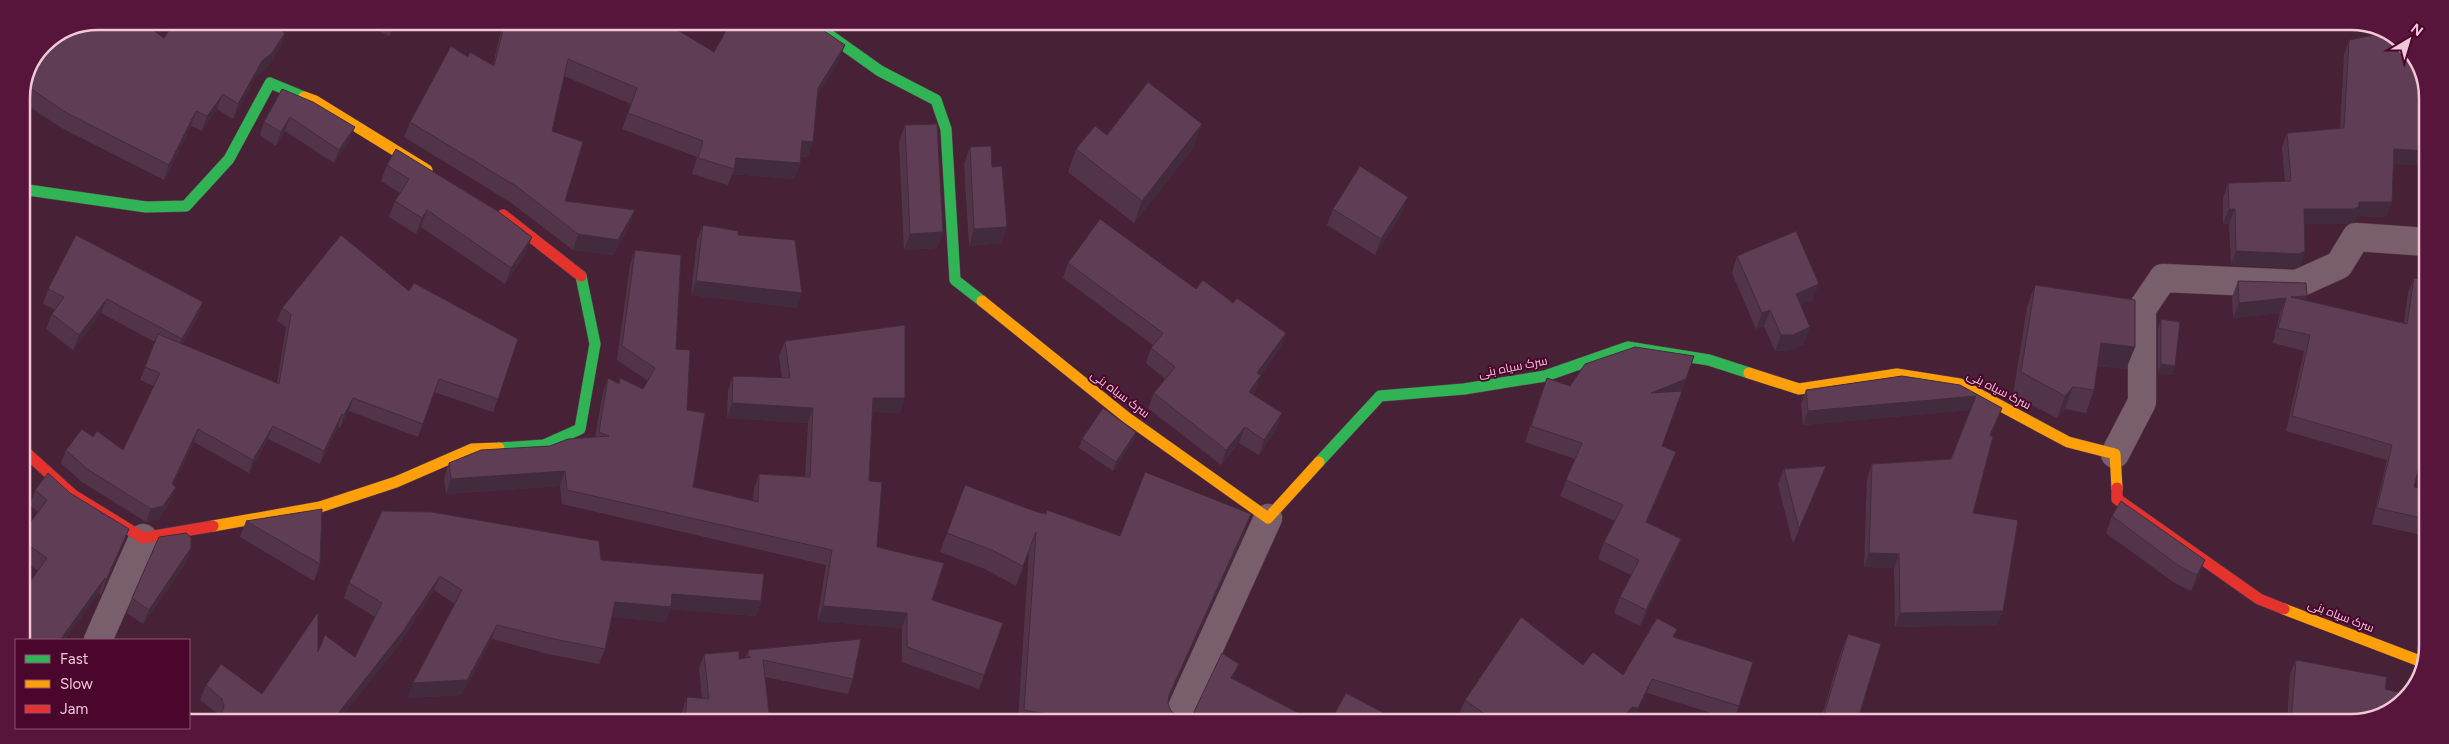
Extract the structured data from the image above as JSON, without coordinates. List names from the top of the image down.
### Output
{
  "streets": {
    "street": ["سرک سیاه بنی"]
  },
  "legend": ["Fast", "Slow", "Jam"],
  "north": "top right"
}
